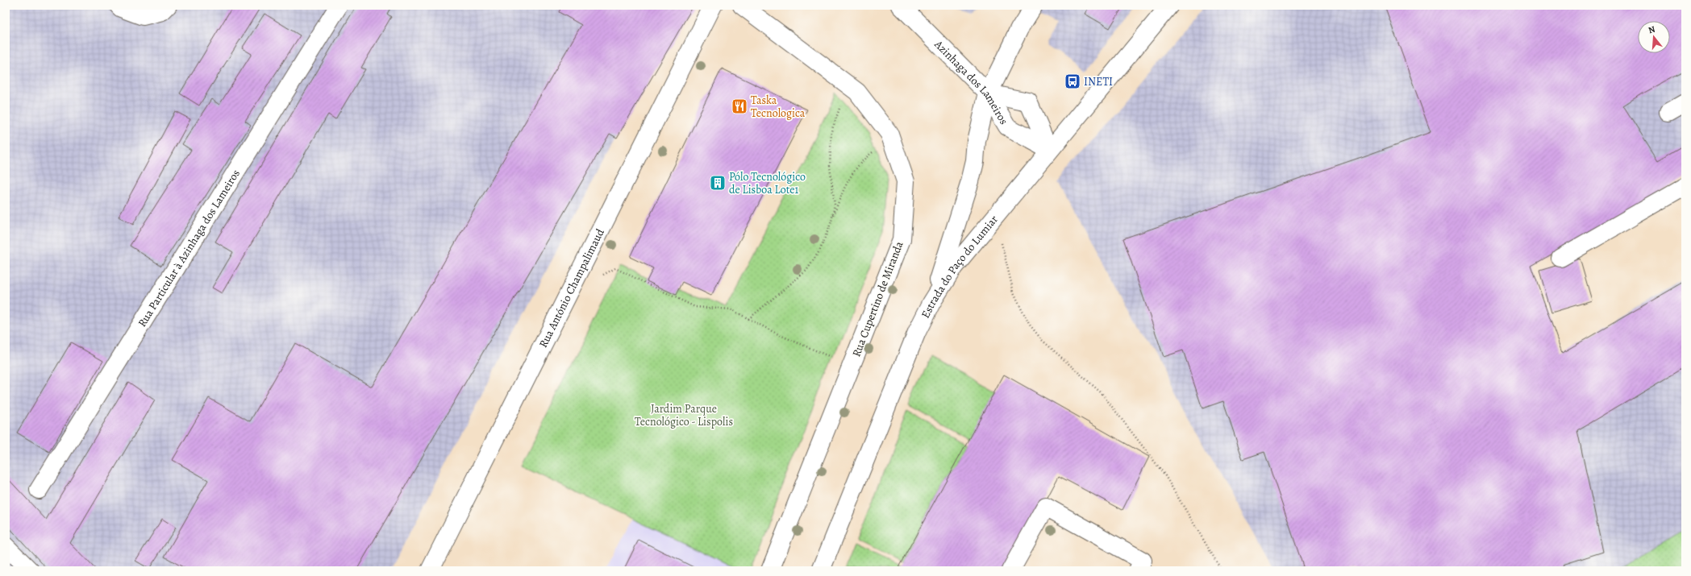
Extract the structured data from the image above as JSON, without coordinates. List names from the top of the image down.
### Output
{
  "streets": {
    "street": [
      "Azinhaga dos Lameiros",
      "Rua Particular à Azinhaga dos Lameiros",
      "Estrada do Paço do Lumiar",
      "Rua António Champalimaud",
      "Rua Cupertino de Miranda"
    ]
  },
  "crossings": [
    ["Azinhaga dos Lameiros", "Estrada do Paço do Lumiar"]
  ],
  "parks": ["Jardim Parque Tecnológico - Lispolis"],
  "places": {
    "bus stop": ["INETI"],
    "restaurant": ["Taska Tecnologica"],
    "building": ["Pólo Tecnológico de Lisboa Lote1"]
  },
  "north": "top"
}
